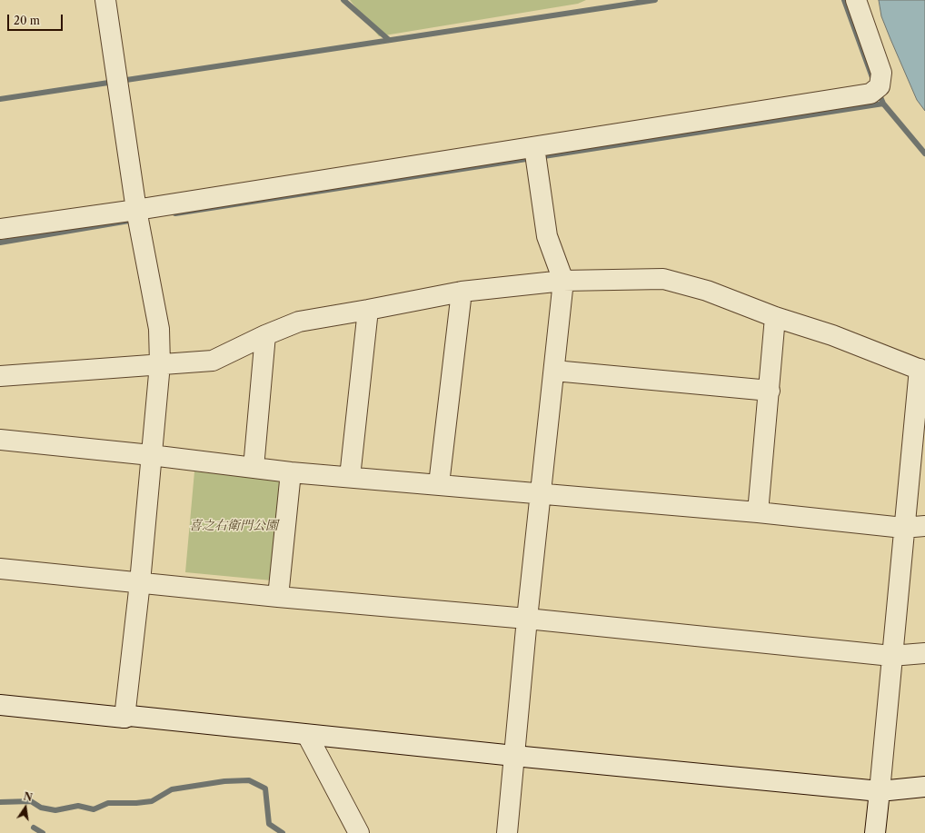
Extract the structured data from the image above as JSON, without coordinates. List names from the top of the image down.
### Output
{
  "parks": ["喜之右衛門公園"],
  "scale_bar": "20 m",
  "north": "top"
}
